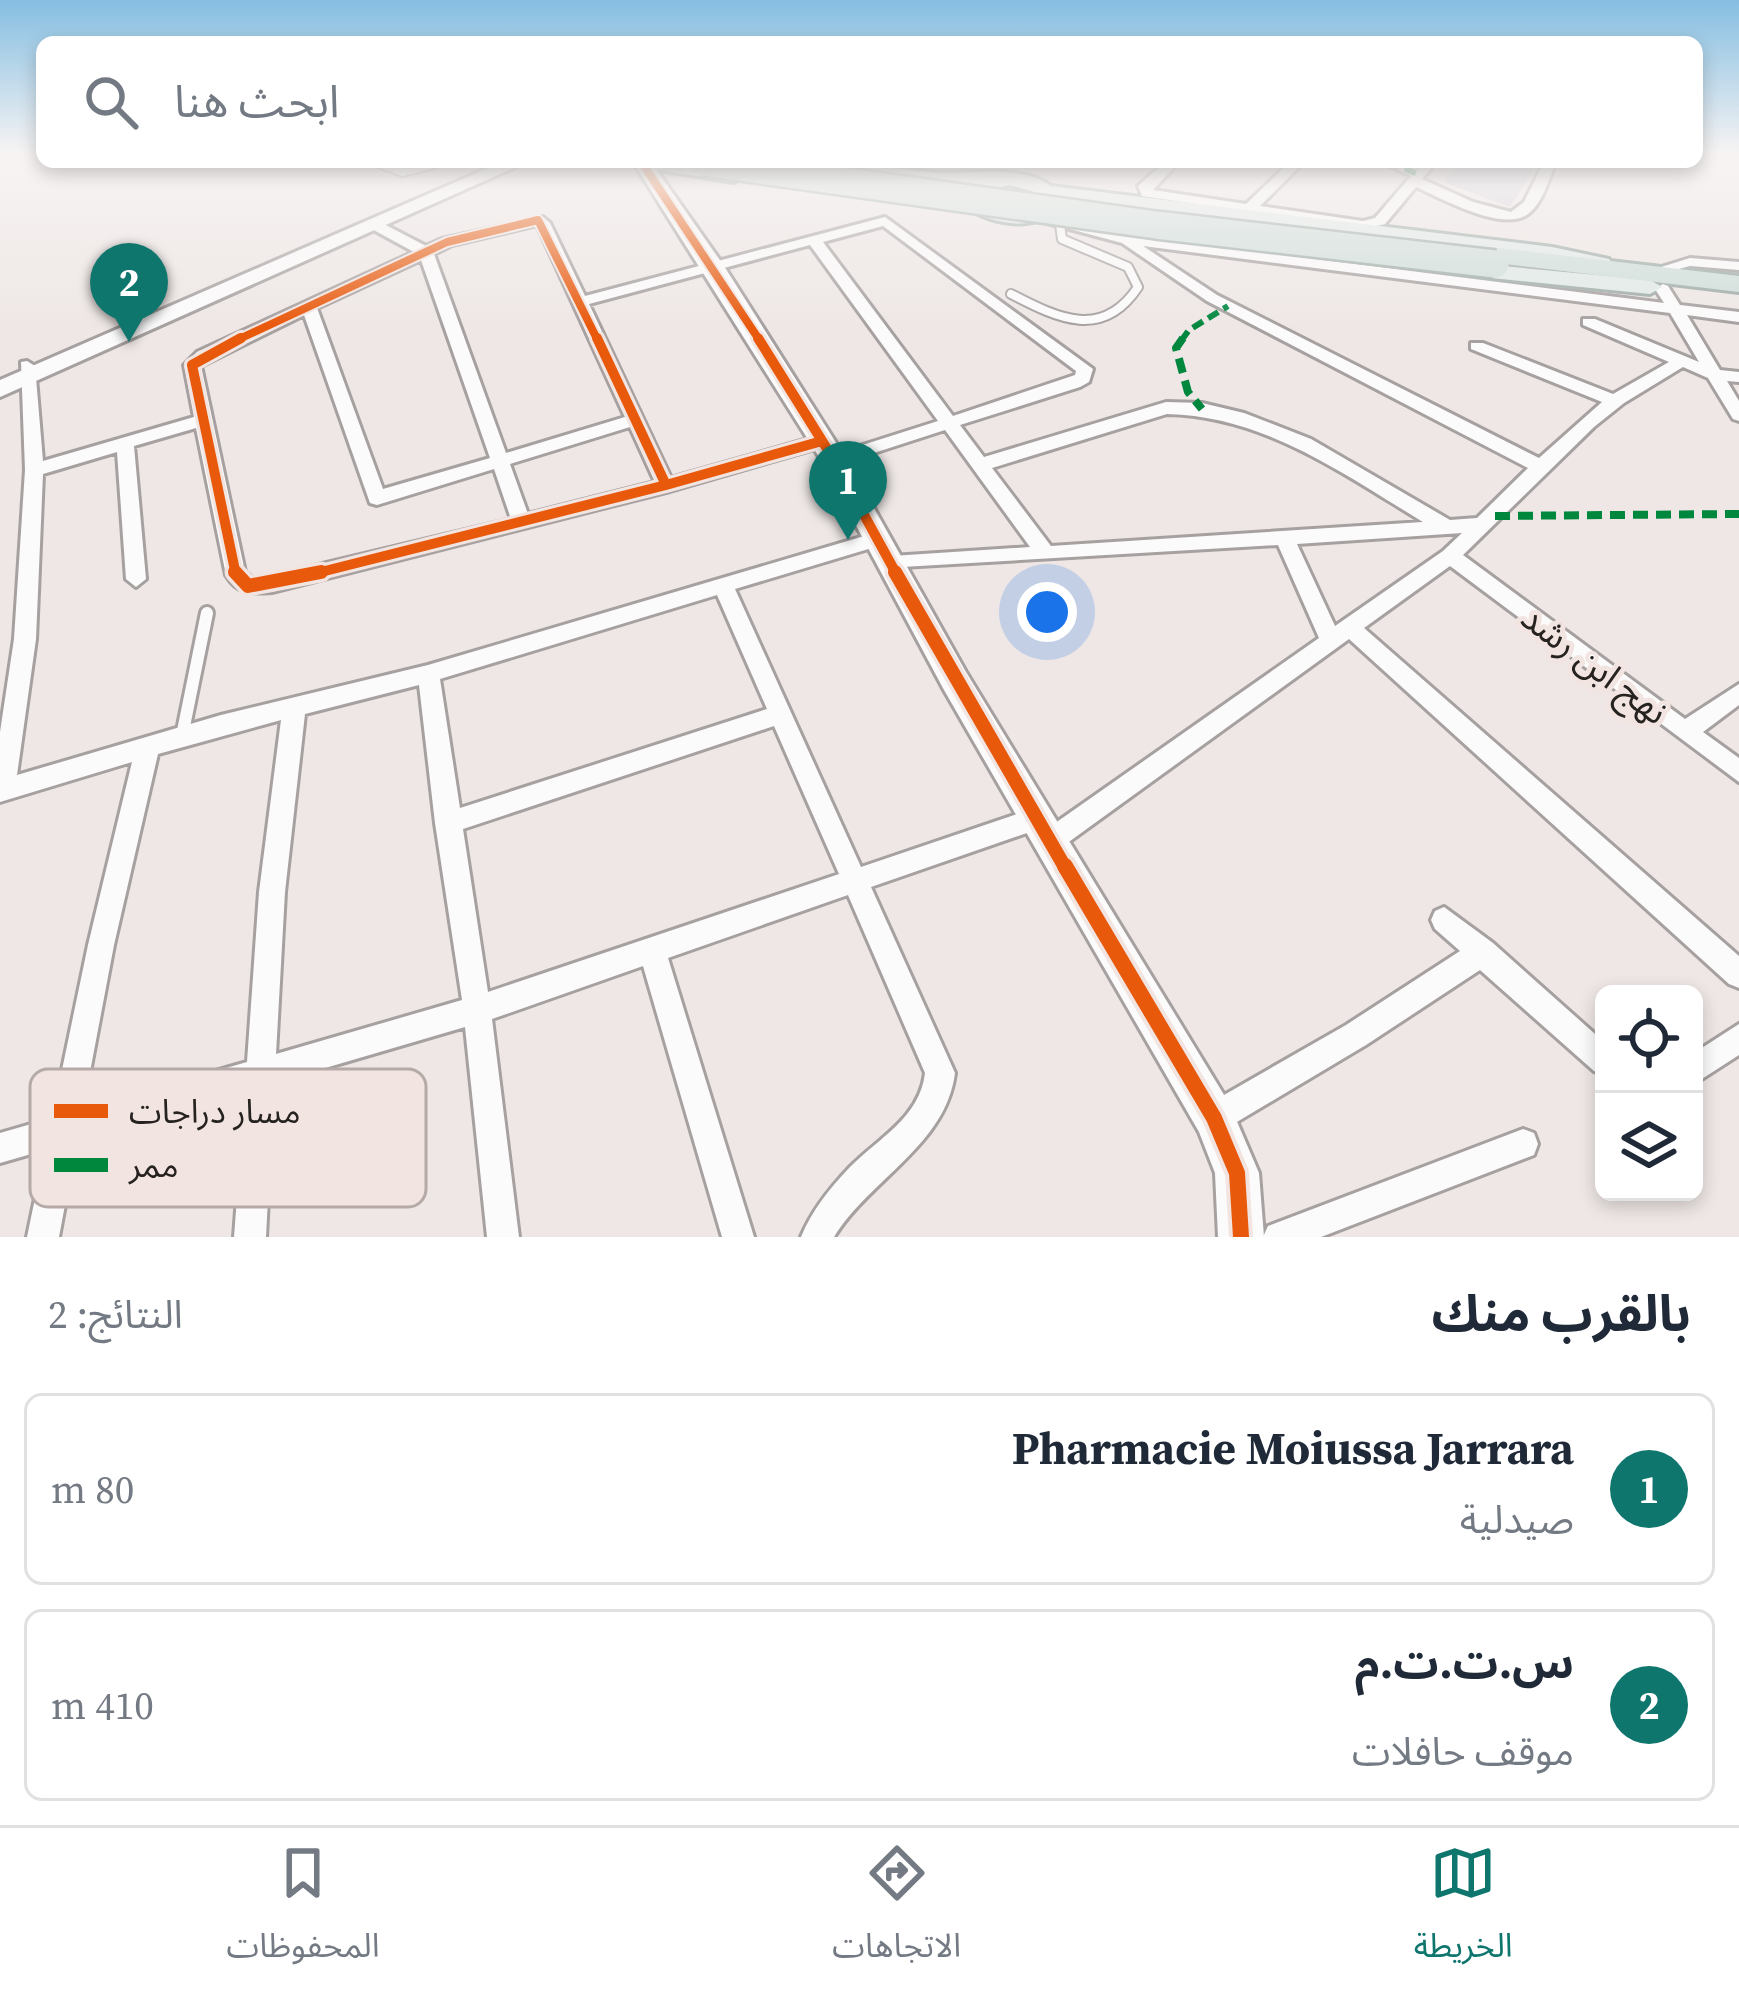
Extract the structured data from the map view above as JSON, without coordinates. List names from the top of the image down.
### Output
{
  "streets": {
    "street": ["نهج ابن رشد"]
  },
  "legend": ["مسار دراجات", "ممر"],
  "page": {
    "search": "ابحث هنا",
    "pins": ["2", "1"],
    "heading": ["بالقرب منك", "النتائج: 2"],
    "list": [
      {
        "mark": "1",
        "name": "Pharmacie Moiussa Jarrara",
        "note": "صيدلية",
        "value": "80 m"
      },
      {
        "mark": "2",
        "name": "س.ت.ت.م",
        "note": "موقف حافلات",
        "value": "410 m"
      }
    ],
    "nav": ["الخريطة", "الاتجاهات", "المحفوظات"]
  }
}
